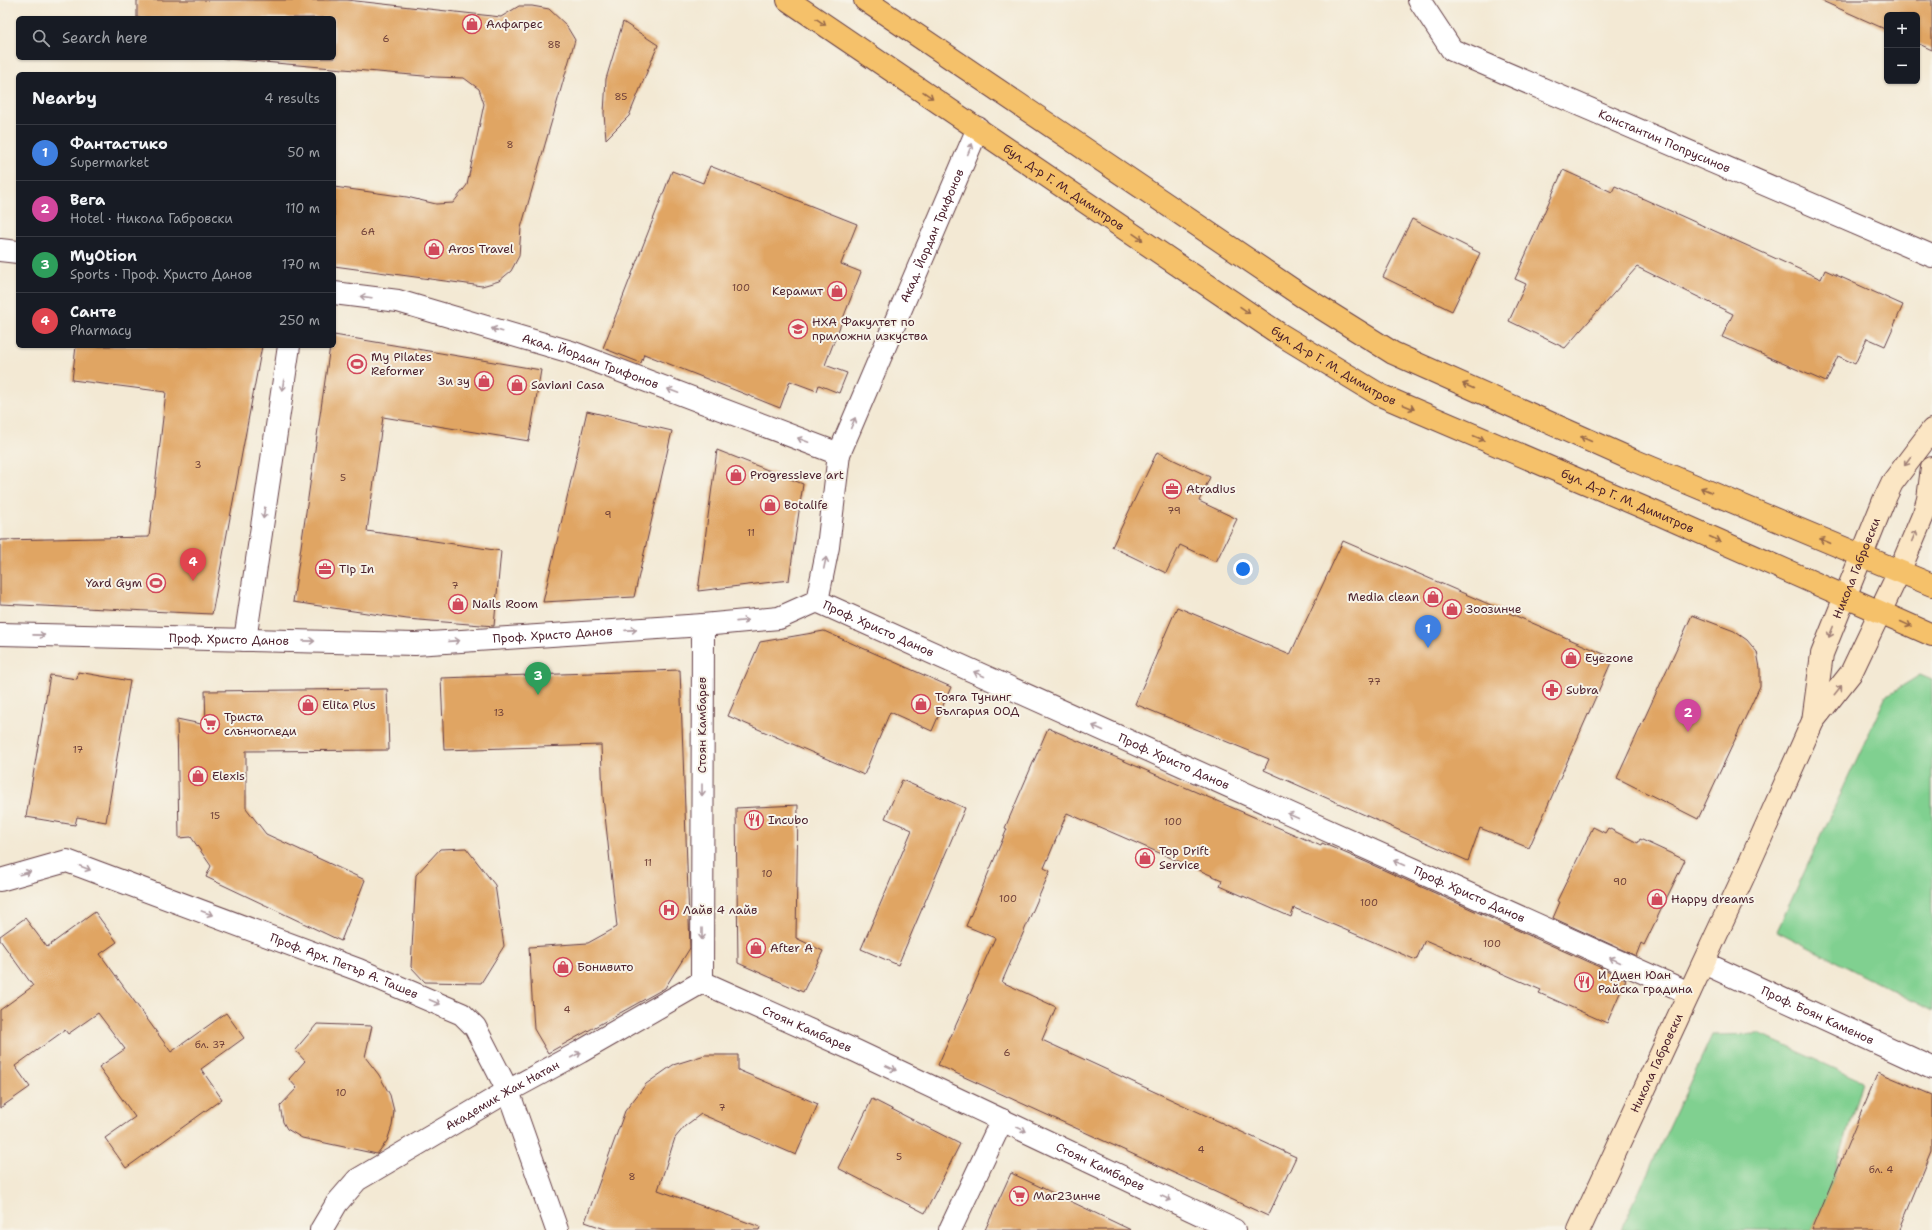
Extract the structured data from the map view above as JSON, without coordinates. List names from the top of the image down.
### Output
{
  "streets": {
    "main road": ["бул. Д-р Г. М. Димитров"],
    "street": [
      "Константин Попрусинов",
      "Акад. Йордан Трифонов",
      "Никола Габровски",
      "Проф. Христо Данов",
      "Стоян Камбарев",
      "Проф. Арх. Петър А. Ташев",
      "Проф. Боян Каменов",
      "Академик Жак Натан"
    ]
  },
  "crossings": [
    ["бул. Д-р Г. М. Димитров", "Акад. Йордан Трифонов"],
    ["бул. Д-р Г. М. Димитров", "Никола Габровски"],
    ["Акад. Йордан Трифонов", "Проф. Христо Данов"],
    ["Никола Габровски", "Проф. Христо Данов"],
    ["Никола Габровски", "Проф. Боян Каменов"],
    ["Проф. Христо Данов", "Стоян Камбарев"],
    ["Стоян Камбарев", "Академик Жак Натан"],
    ["Проф. Арх. Петър А. Ташев", "Академик Жак Натан"]
  ],
  "one_way": ["Стоян Камбарев", "Проф. Арх. Петър А. Ташев", "Академик Жак Натан"],
  "places": {
    "shop": [
      "Алфагрес",
      "Aros Travel",
      "Керамит",
      "Зи зу",
      "Saviani Casa",
      "Progressieve art",
      "Botalife",
      "Media clean",
      "Nails Room",
      "Зоозинче",
      "Eyezone",
      "Тояга Тунинг България ООД",
      "Elita Plus",
      "Elexis",
      "Top Drift Service",
      "Happy dreams",
      "After A",
      "Бонивито"
    ],
    "school or university": ["НХА Факултет по приложни изкуства"],
    "sports": ["My Pilates Reformer", "Yard Gym"],
    "office": ["Atradius", "Tip In"],
    "pharmacy": ["Subra"],
    "supermarket": ["Триста слънчогледи", "Маг23инче"],
    "restaurant": ["Incubo", "И Диен Юан Райска градина"],
    "hospital": ["Лайв 4 лайв"]
  },
  "house_numbers": [
    "6",
    "8В",
    "85",
    "8",
    "6А",
    "100",
    "3",
    "5",
    "79",
    "9",
    "11",
    "7",
    "77",
    "13",
    "17",
    "15",
    "100",
    "11",
    "10",
    "90",
    "100",
    "100",
    "100",
    "4",
    "бл. 37",
    "6",
    "10",
    "7",
    "4",
    "5",
    "бл. 4",
    "8"
  ],
  "page": {
    "map_buttons": ["+", "−"],
    "search": "Search here",
    "heading": ["Nearby", "4 results"],
    "list": [
      {
        "mark": "1",
        "name": "Фантастико",
        "note": "Supermarket",
        "value": "50 m"
      },
      {
        "mark": "2",
        "name": "Вега",
        "note": "Hotel · Никола Габровски",
        "value": "110 m"
      },
      {
        "mark": "3",
        "name": "MyOtion",
        "note": "Sports · Проф. Христо Данов",
        "value": "170 m"
      },
      {
        "mark": "4",
        "name": "Санте",
        "note": "Pharmacy",
        "value": "250 m"
      }
    ],
    "pins": [
      "4",
      "1",
      "3",
      "2"
    ]
  }
}
